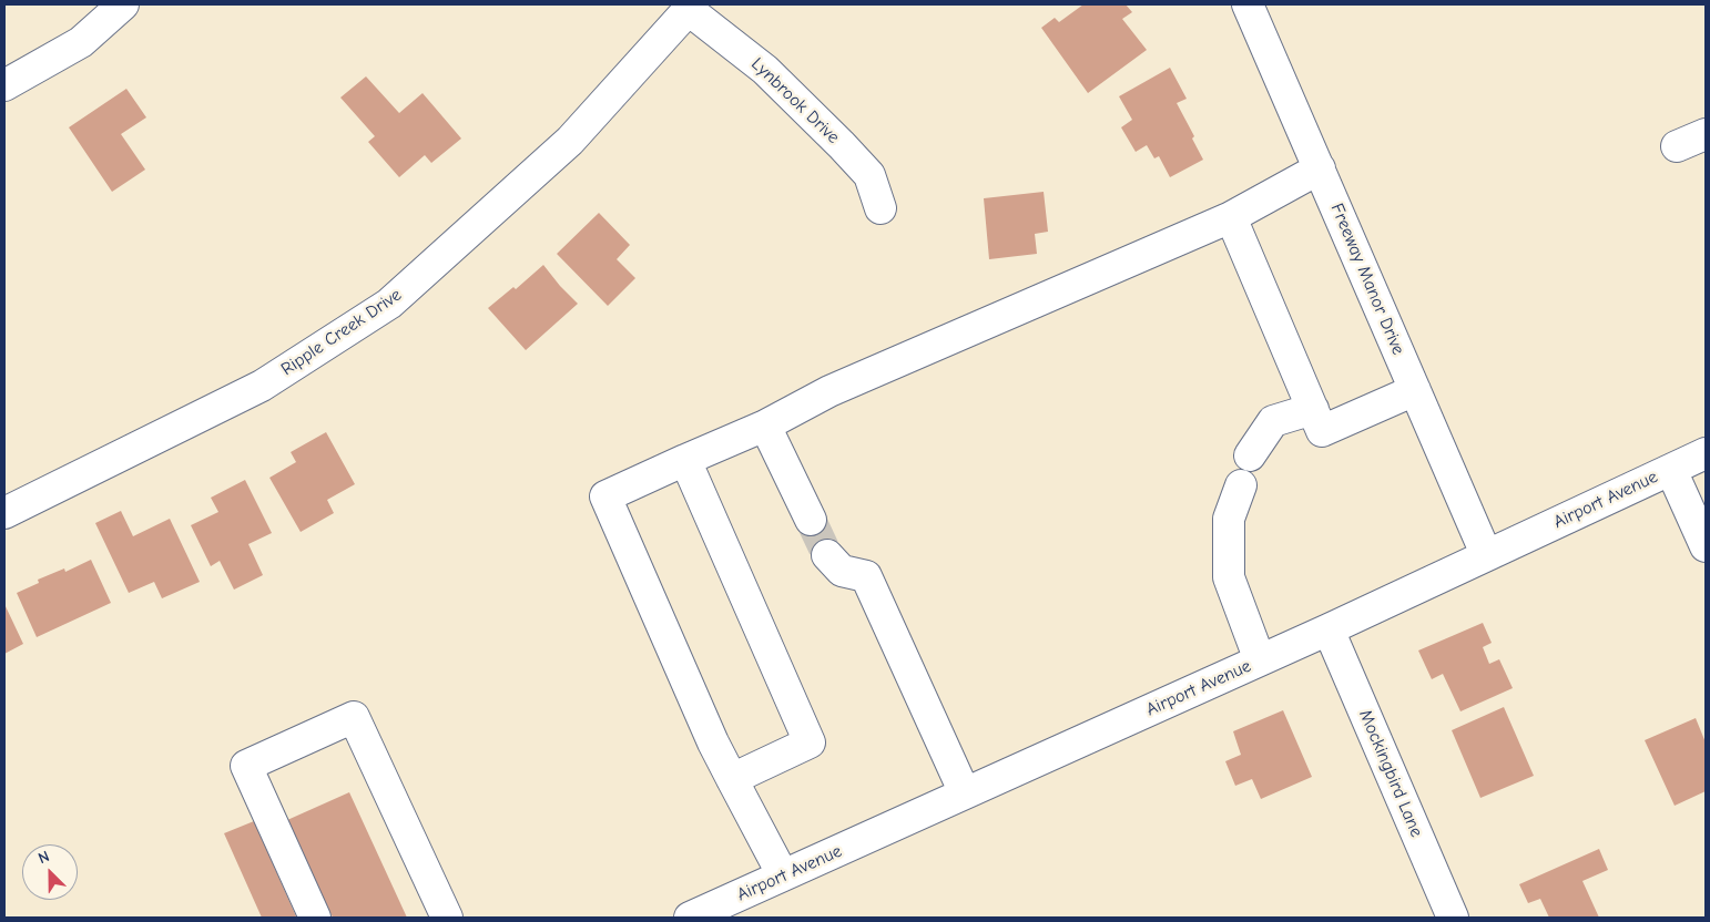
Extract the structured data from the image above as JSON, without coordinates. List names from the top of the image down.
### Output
{
  "streets": {
    "street": [
      "Lynbrook Drive",
      "Freeway Manor Drive",
      "Ripple Creek Drive",
      "Airport Avenue",
      "Mockingbird Lane"
    ]
  },
  "crossings": [
    ["Lynbrook Drive", "Ripple Creek Drive"],
    ["Freeway Manor Drive", "Airport Avenue"],
    ["Airport Avenue", "Mockingbird Lane"]
  ],
  "north": "top left"
}
